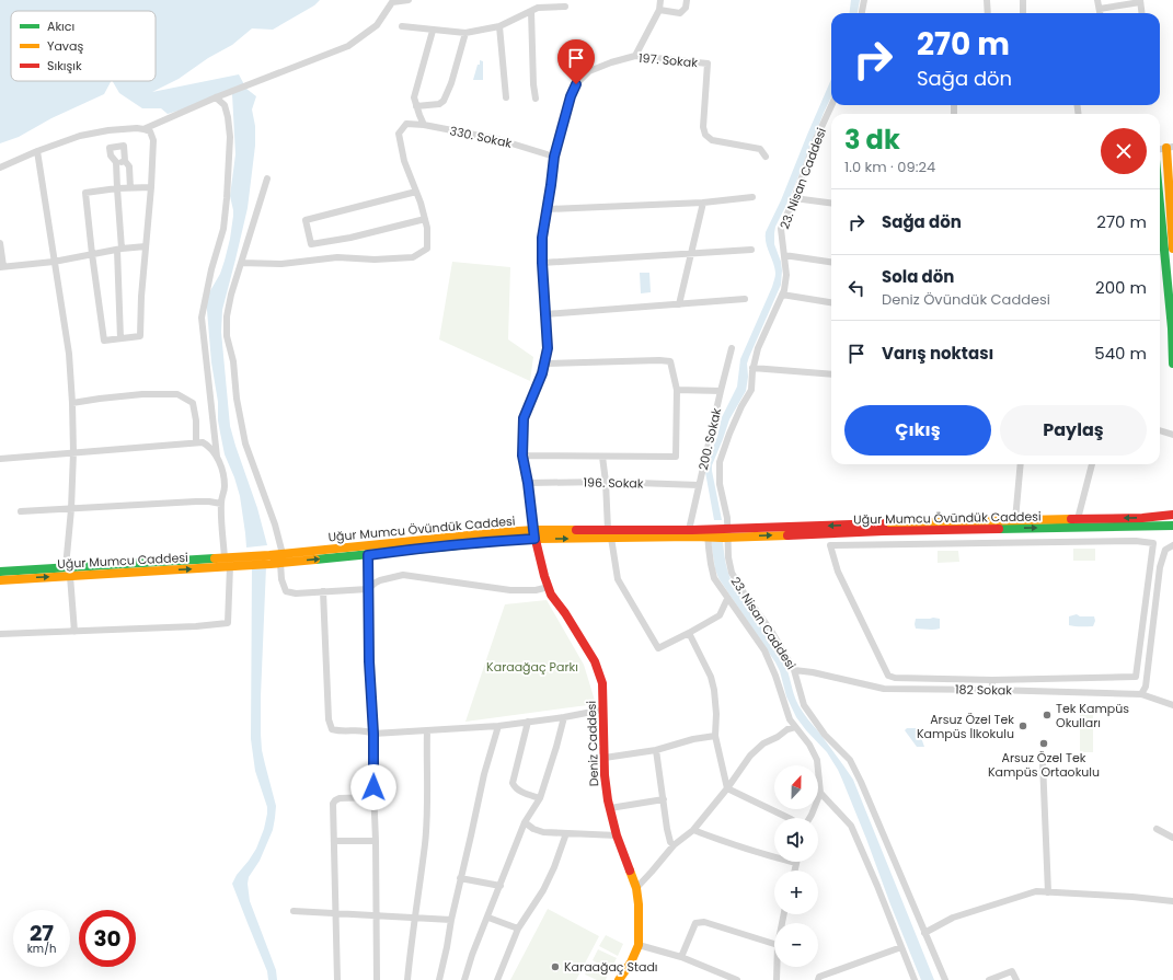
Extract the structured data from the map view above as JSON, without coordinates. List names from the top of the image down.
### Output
{
  "streets": {
    "street": [
      "197. Sokak",
      "330. Sokak",
      "23. Nisan Caddesi",
      "200. Sokak",
      "196. Sokak",
      "Uğur Mumcu Övündük Caddesi",
      "Uğur Mumcu Caddesi",
      "182 Sokak",
      "Deniz Caddesi"
    ]
  },
  "crossings": [
    ["197. Sokak", "330. Sokak"],
    ["23. Nisan Caddesi", "Uğur Mumcu Övündük Caddesi"],
    ["23. Nisan Caddesi", "182 Sokak"],
    ["200. Sokak", "196. Sokak"],
    ["200. Sokak", "Uğur Mumcu Övündük Caddesi"],
    ["Uğur Mumcu Övündük Caddesi", "Uğur Mumcu Caddesi"],
    ["Uğur Mumcu Övündük Caddesi", "Deniz Caddesi"]
  ],
  "parks": ["Karaağaç Parkı"],
  "places": [
    "Tek Kampüs Okulları",
    "Arsuz Özel Tek Kampüs İlkokulu",
    "Arsuz Özel Tek Kampüs Ortaokulu",
    "Karaağaç Stadı"
  ],
  "legend": ["Akıcı", "Yavaş", "Sıkışık"],
  "north": "top",
  "page": {
    "turn": ["270 m", "Sağa dön"],
    "heading": ["3 dk", "1.0 km · 09:24"],
    "list": [
      {
        "name": "Sağa dön",
        "value": "270 m"
      },
      {
        "name": "Sola dön",
        "note": "Deniz Övündük Caddesi",
        "value": "200 m"
      },
      {
        "name": "Varış noktası",
        "value": "540 m"
      }
    ],
    "buttons": ["Çıkış", "Paylaş"],
    "map_buttons": ["+", "−"],
    "speed": "27 km/h",
    "limit": "30"
  }
}
